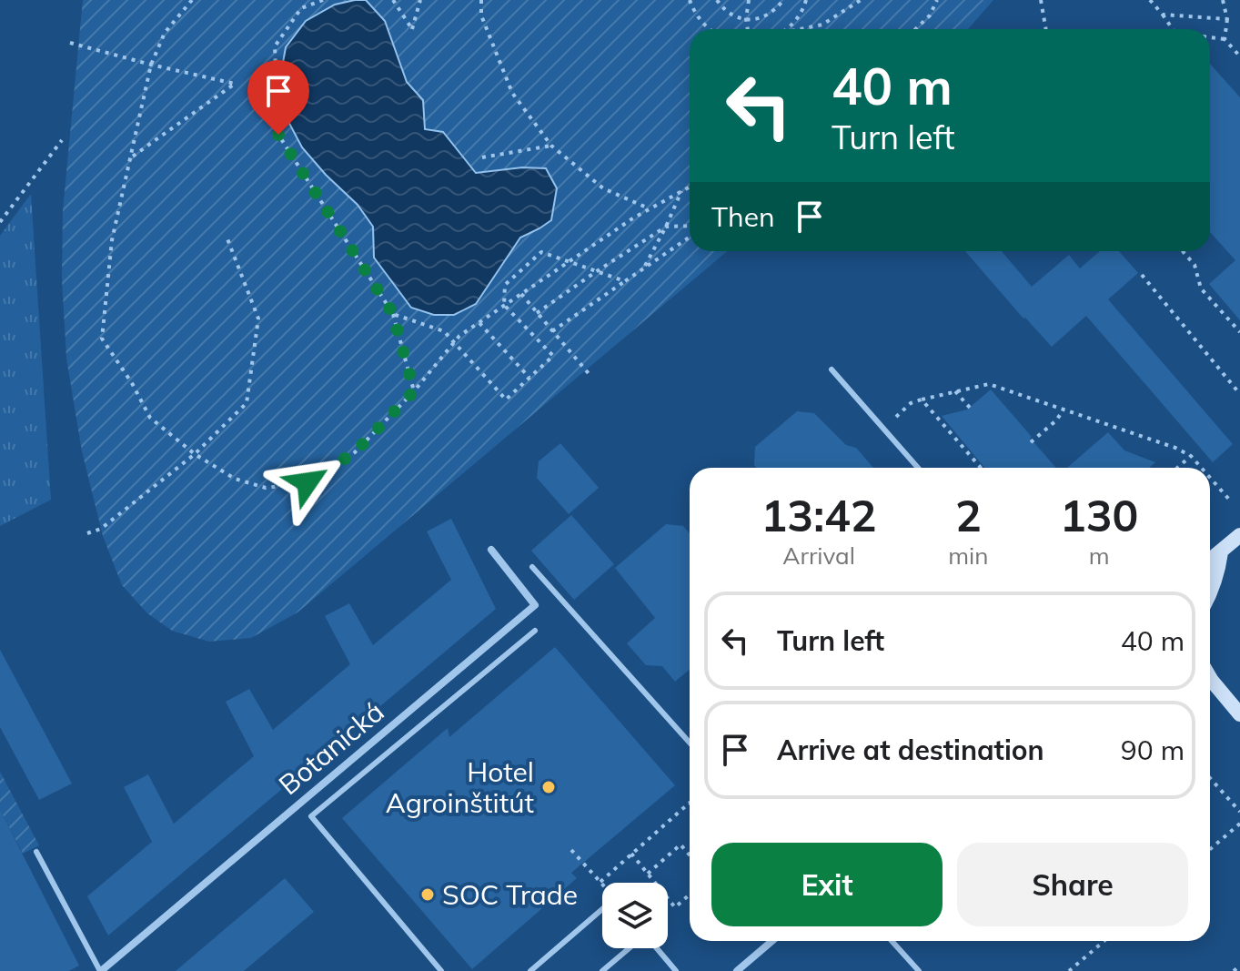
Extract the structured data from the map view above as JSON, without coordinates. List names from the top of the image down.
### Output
{
  "streets": {
    "street": ["Botanická"]
  },
  "places": ["Hotel Agroinštitút", "SOC Trade"],
  "page": {
    "turn": ["40 m", "Turn left"],
    "then": "Then",
    "eta": [
      "13:42",
      "Arrival",
      "2",
      "min",
      "130",
      "m"
    ],
    "list": [
      {
        "name": "Turn left",
        "value": "40 m"
      },
      {
        "name": "Arrive at destination",
        "value": "90 m"
      }
    ],
    "buttons": ["Exit", "Share"]
  }
}
